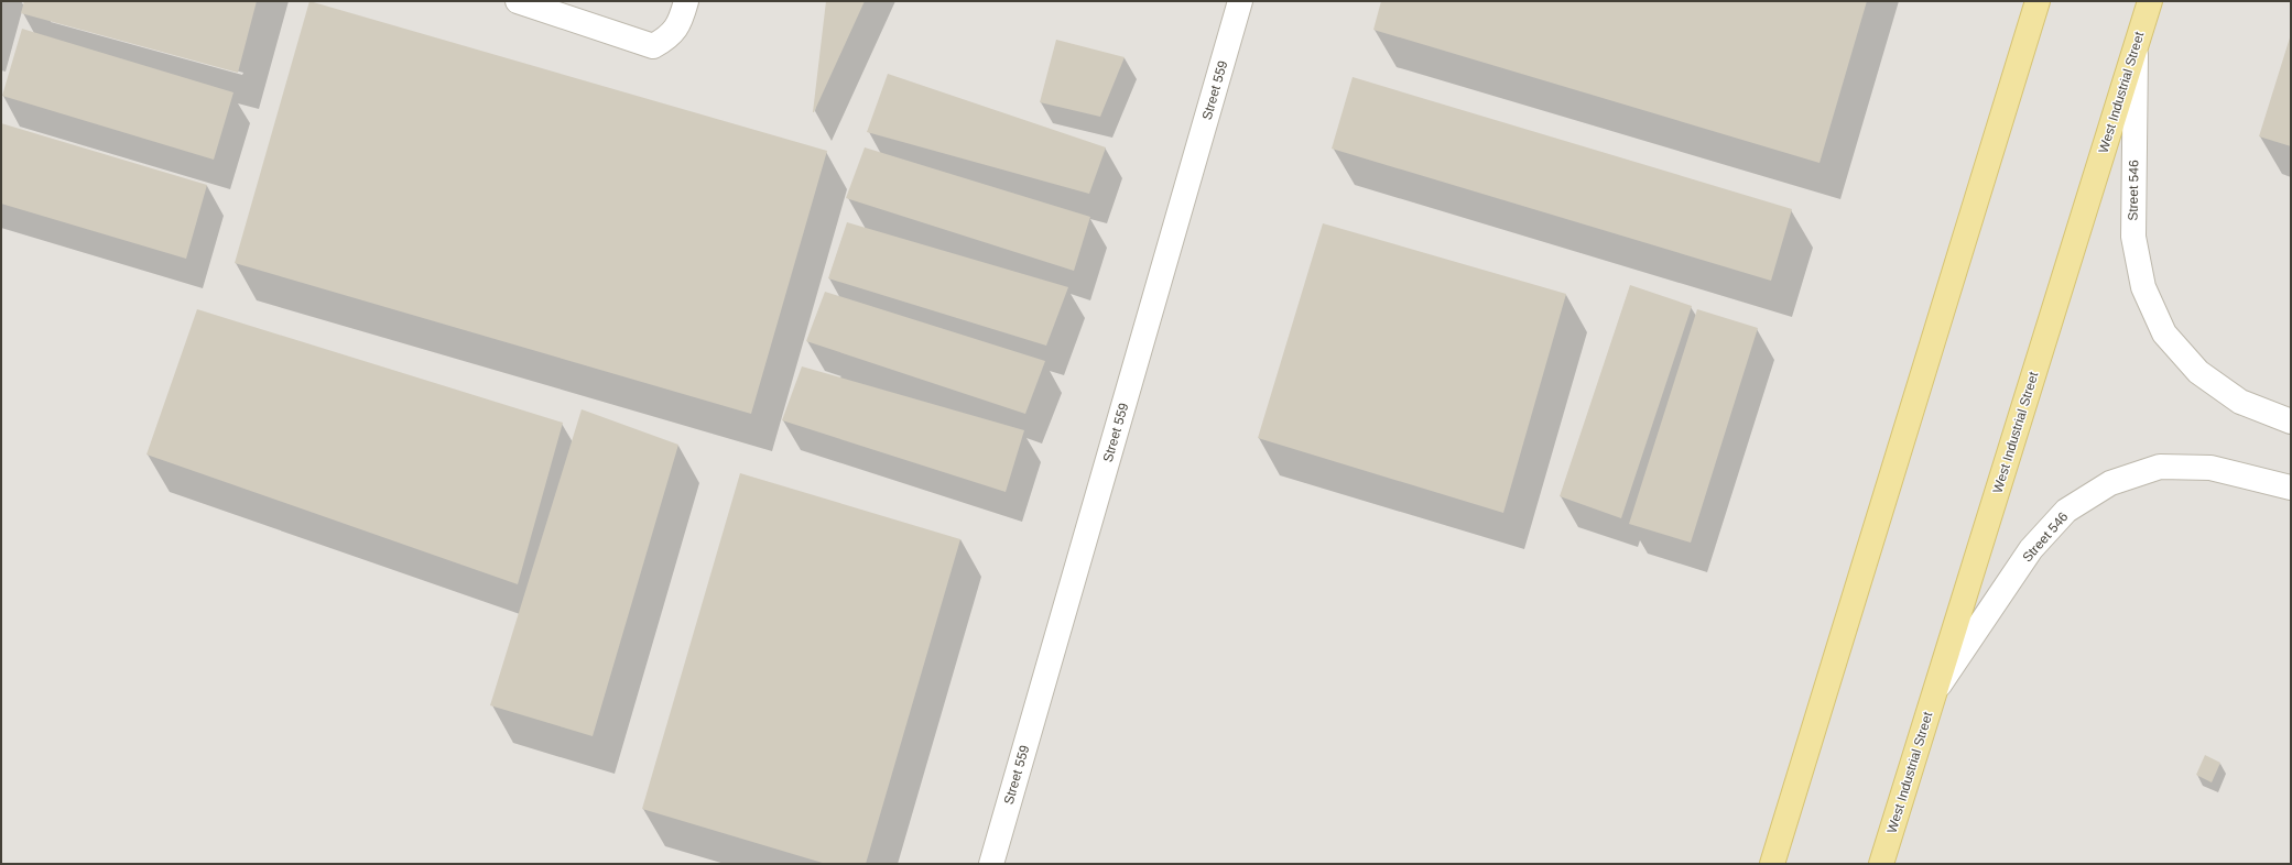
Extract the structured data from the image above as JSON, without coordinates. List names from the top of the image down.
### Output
{
  "streets": {
    "main road": ["West Industrial Street"],
    "street": ["Street 559", "Street 546"]
  },
  "crossings": [
    ["West Industrial Street", "Street 546"]
  ]
}
